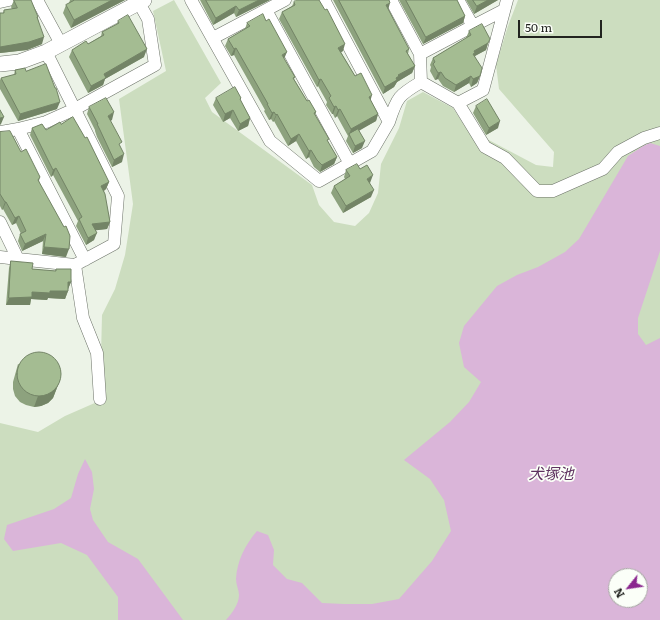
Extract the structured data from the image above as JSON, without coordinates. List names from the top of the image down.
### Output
{
  "water": ["犬塚池"],
  "scale_bar": "50 m",
  "north": "bottom left"
}
